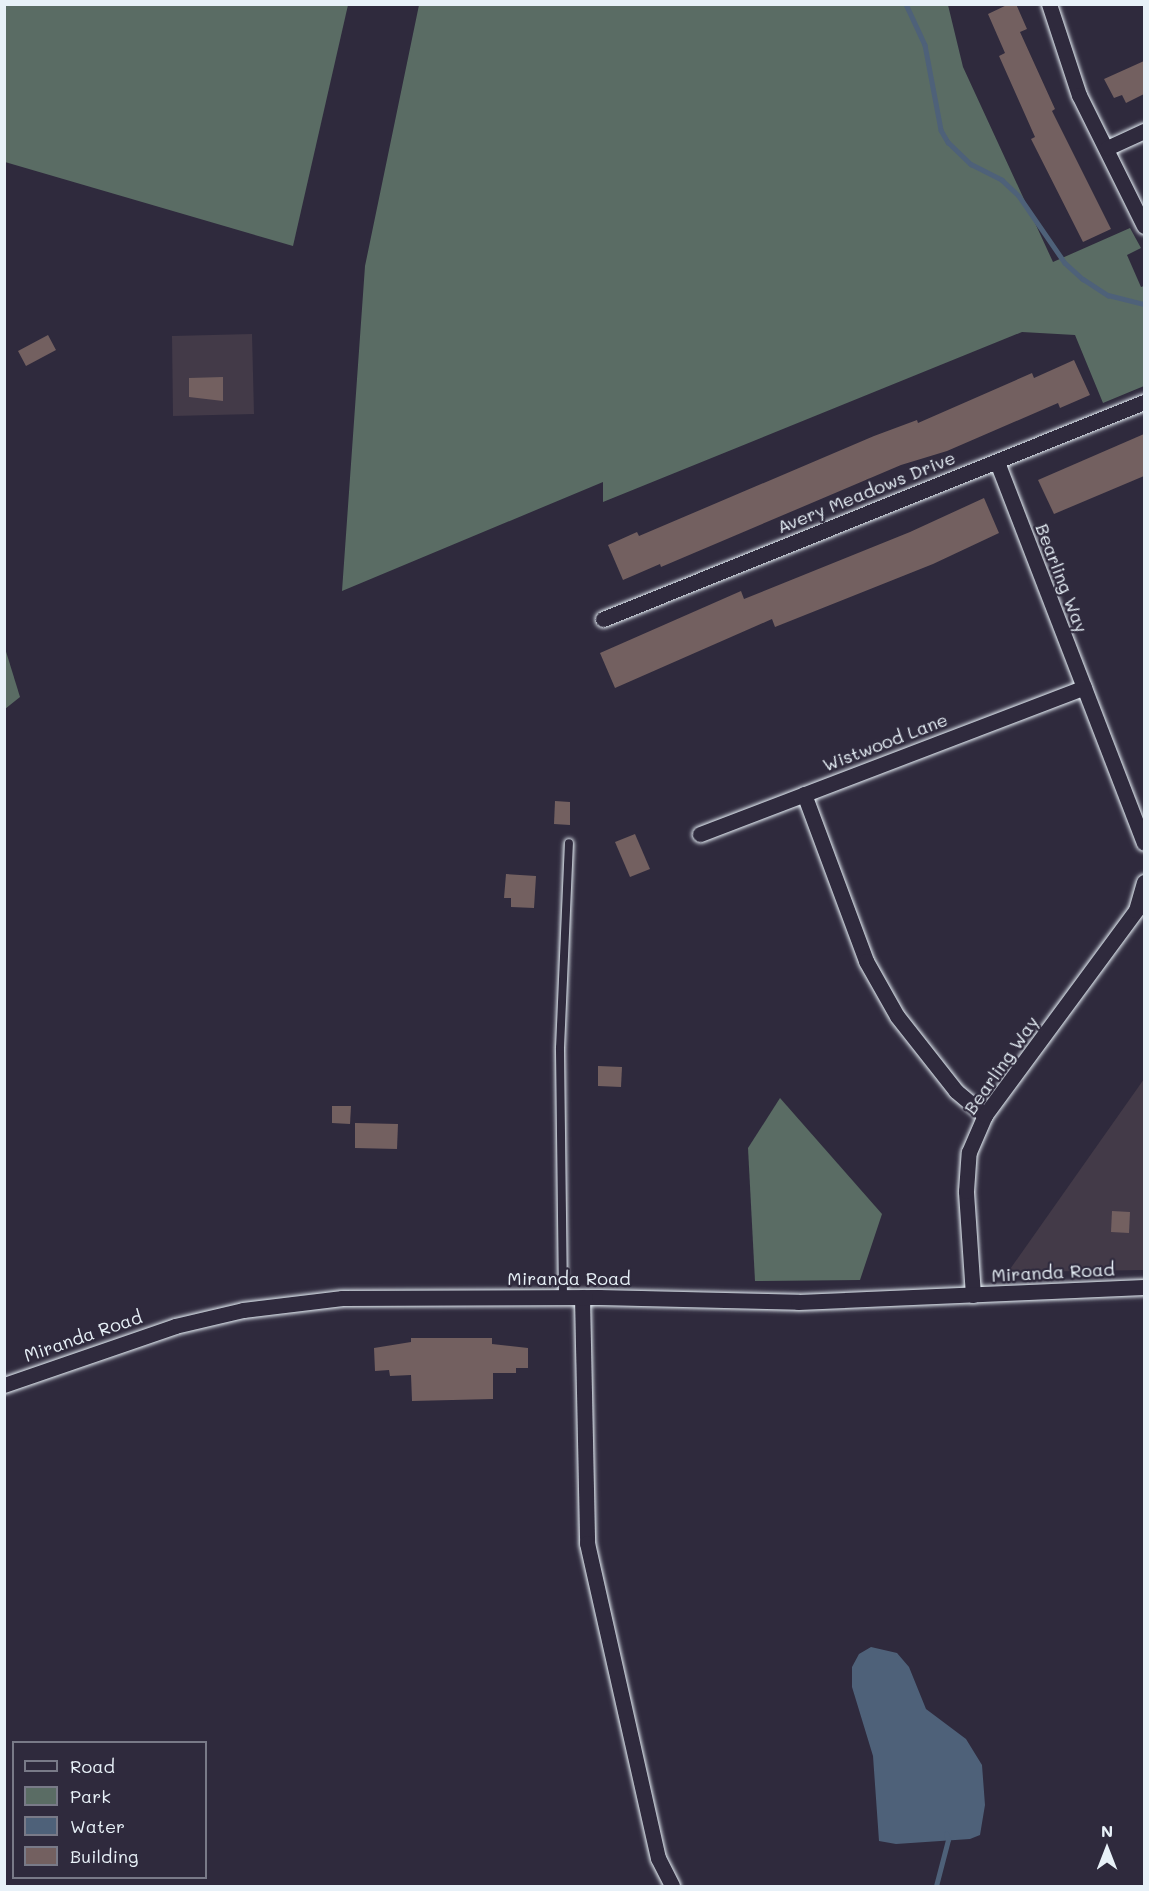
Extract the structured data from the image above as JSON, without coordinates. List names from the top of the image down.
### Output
{
  "streets": {
    "street": [
      "Avery Meadows Drive",
      "Bearling Way",
      "Wistwood Lane",
      "Miranda Road"
    ]
  },
  "crossings": [
    ["Avery Meadows Drive", "Bearling Way"],
    ["Bearling Way", "Wistwood Lane"],
    ["Bearling Way", "Miranda Road"]
  ],
  "legend": [
    "Road",
    "Park",
    "Water",
    "Building"
  ],
  "north": "top"
}
